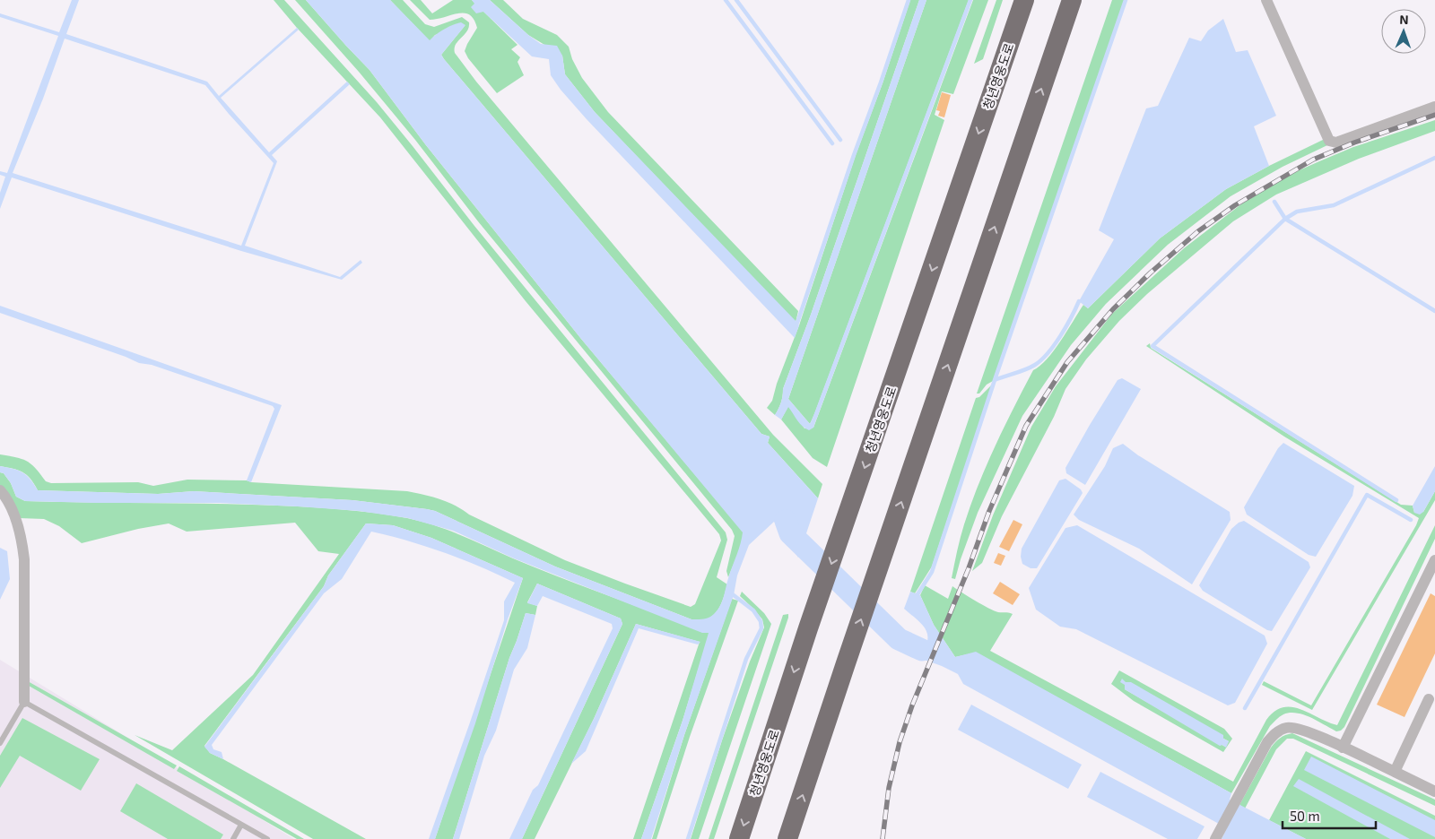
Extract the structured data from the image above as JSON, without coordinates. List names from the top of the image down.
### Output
{
  "streets": {
    "highway": ["청년영웅도로"]
  },
  "scale_bar": "50 m",
  "north": "top"
}
